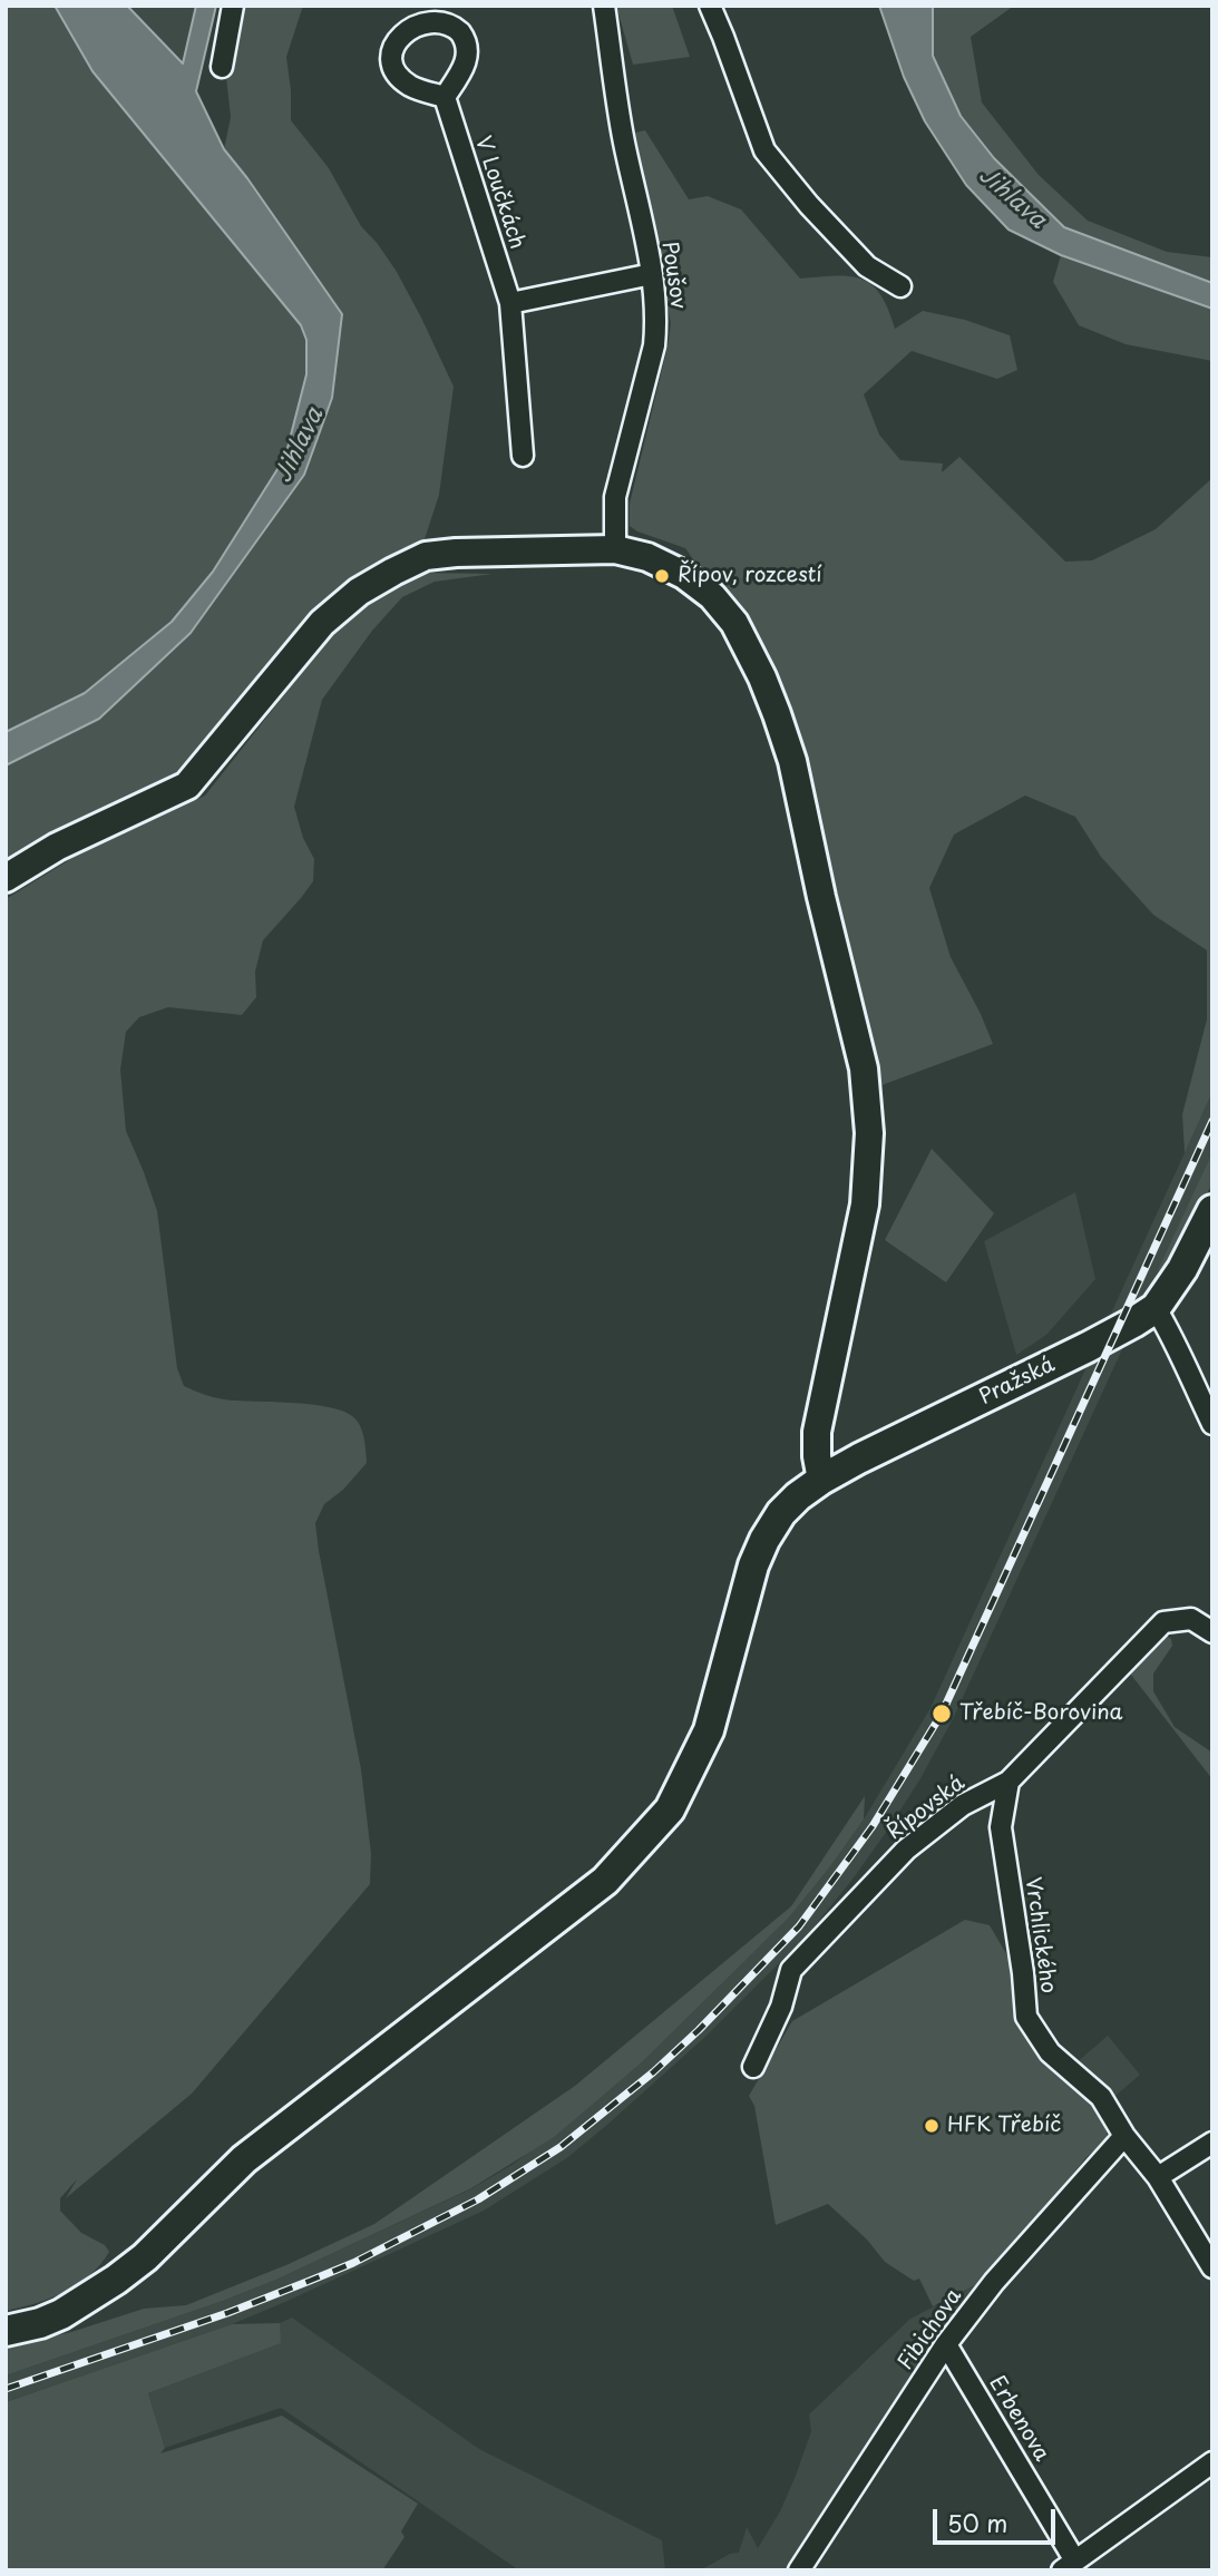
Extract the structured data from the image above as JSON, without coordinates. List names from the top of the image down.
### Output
{
  "streets": {
    "main road": ["Pražská"],
    "street": [
      "V Loučkách",
      "Poušov",
      "Řípovská",
      "Vrchlického",
      "Fibichova",
      "Erbenova"
    ]
  },
  "crossings": [
    ["Řípovská", "Vrchlického"],
    ["Vrchlického", "Fibichova"],
    ["Fibichova", "Erbenova"]
  ],
  "water": ["Jihlava"],
  "places": ["Řípov, rozcestí", "Třebíč-Borovina", "HFK Třebíč"],
  "scale_bar": "50 m"
}
